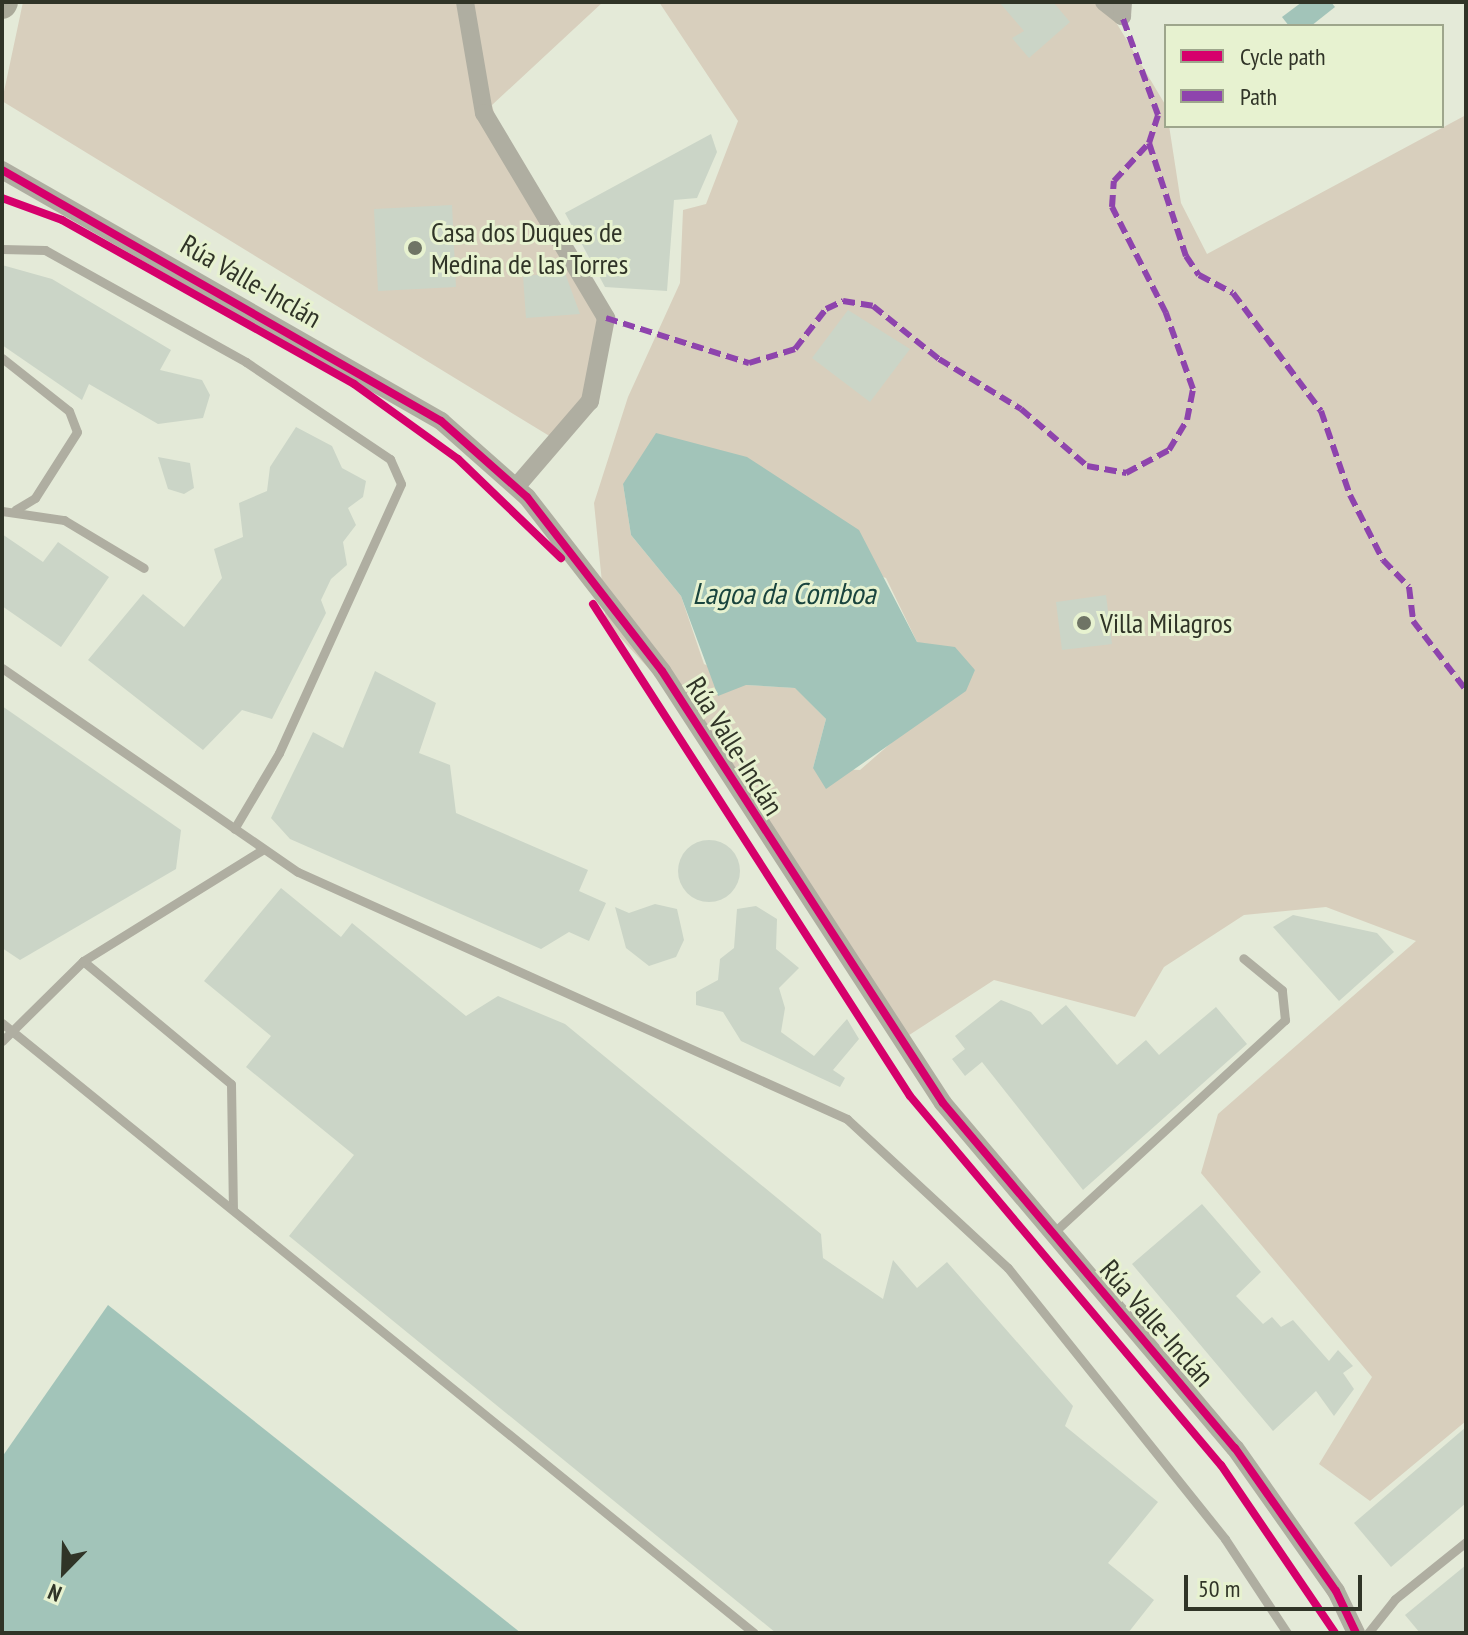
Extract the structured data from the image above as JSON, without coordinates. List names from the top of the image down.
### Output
{
  "streets": {
    "street": ["Rúa Valle-Inclán"]
  },
  "water": ["Lagoa da Comboa"],
  "places": ["Casa dos Duques de Medina de las Torres", "Villa Milagros"],
  "legend": ["Cycle path", "Path"],
  "scale_bar": "50 m",
  "north": "bottom left"
}
